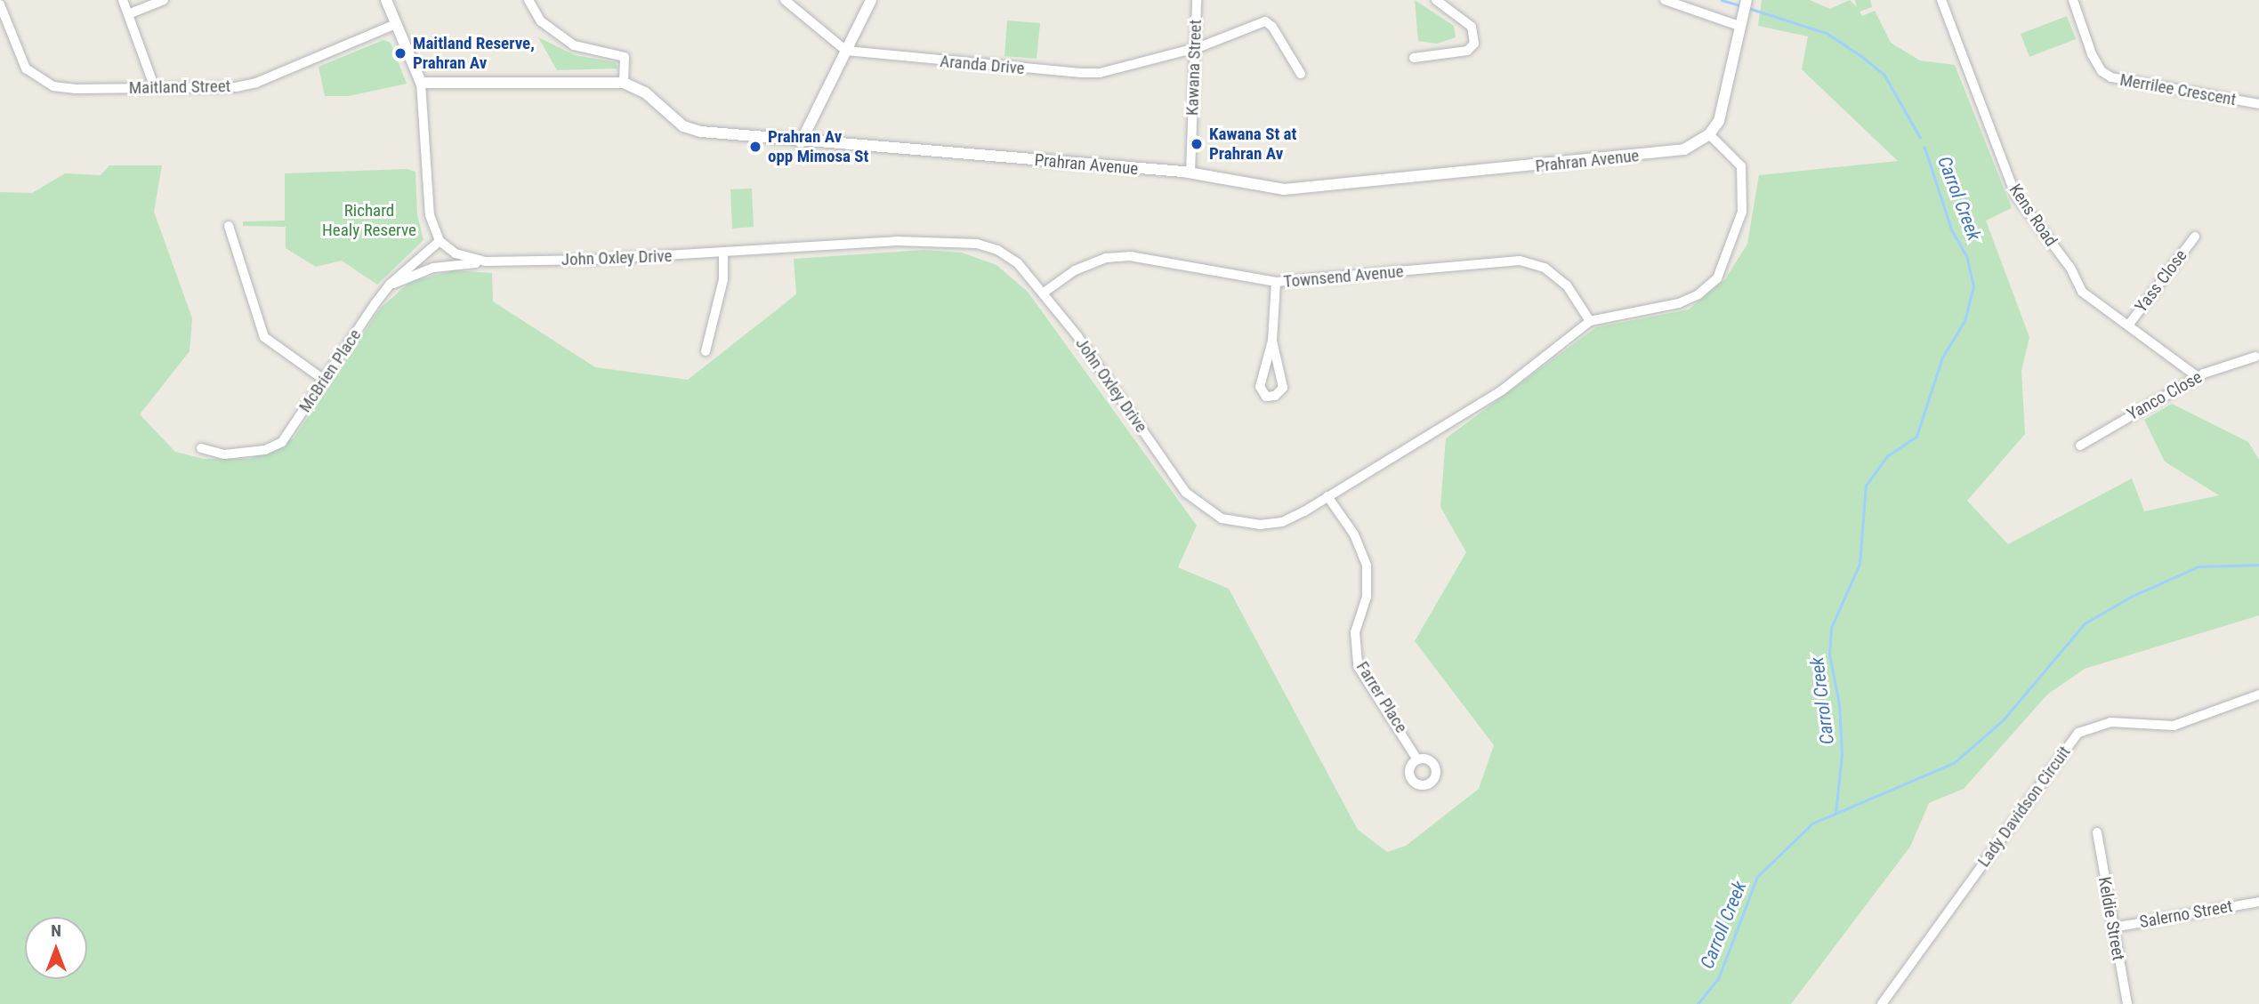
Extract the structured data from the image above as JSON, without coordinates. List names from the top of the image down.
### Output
{
  "streets": {
    "street": [
      "Aranda Drive",
      "Kawana Street",
      "Maitland Street",
      "Merrilee Crescent",
      "Prahran Avenue",
      "Kens Road",
      "John Oxley Drive",
      "Townsend Avenue",
      "Yass Close",
      "McBrien Place",
      "Yanco Close",
      "Farrer Place",
      "Lady Davidson Circuit",
      "Salerno Street",
      "Keldie Street"
    ]
  },
  "crossings": [
    ["Aranda Drive", "Kawana Street"],
    ["Kawana Street", "Prahran Avenue"],
    ["Prahran Avenue", "John Oxley Drive"],
    ["Kens Road", "Yass Close"],
    ["Kens Road", "Yanco Close"],
    ["John Oxley Drive", "Townsend Avenue"],
    ["John Oxley Drive", "McBrien Place"],
    ["John Oxley Drive", "Farrer Place"],
    ["Salerno Street", "Keldie Street"]
  ],
  "water": ["Carrol Creek", "Carroll Creek"],
  "parks": ["Richard Healy Reserve"],
  "places": ["Maitland Reserve, Prahran Av", "Kawana St at Prahran Av", "Prahran Av opp Mimosa St"],
  "north": "top"
}
